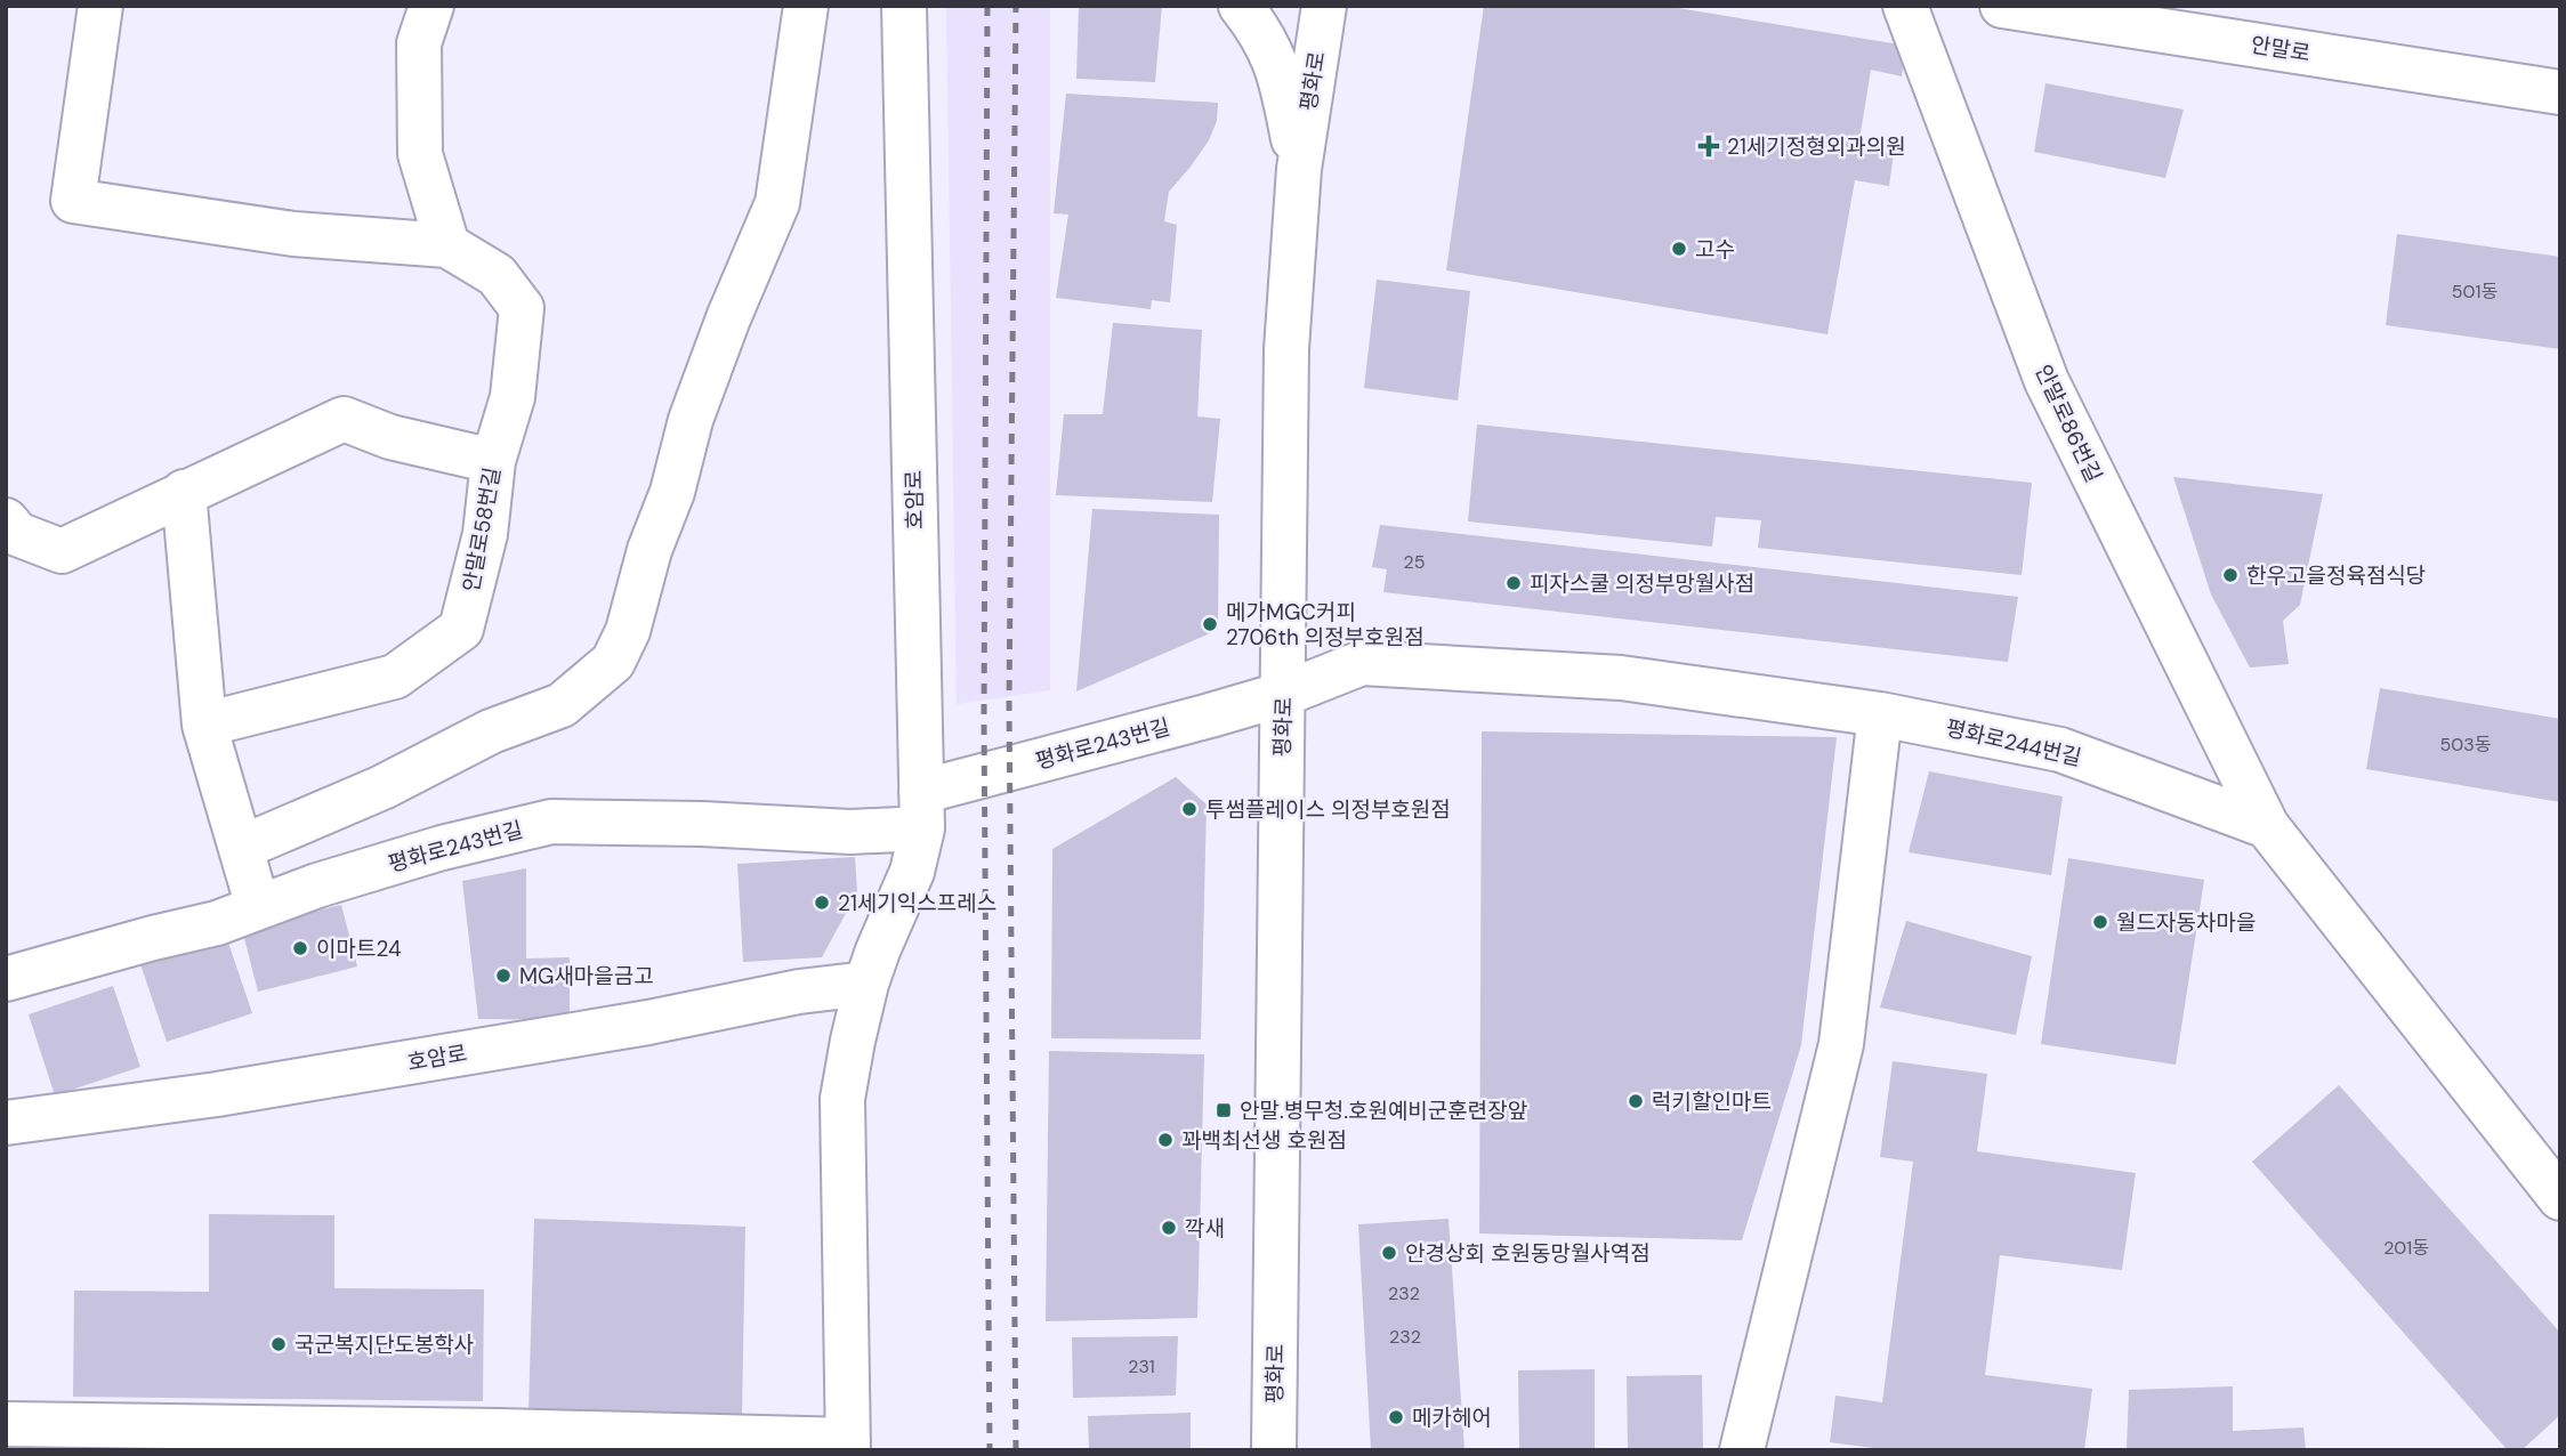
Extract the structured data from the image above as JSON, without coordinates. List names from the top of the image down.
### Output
{
  "streets": {
    "street": [
      "안말로",
      "평화로",
      "안말로86번길",
      "호암로",
      "안말로58번길",
      "평화로244번길",
      "평화로243번길"
    ]
  },
  "crossings": [
    ["평화로", "평화로244번길"],
    ["평화로", "평화로243번길"],
    ["안말로86번길", "평화로244번길"],
    ["호암로", "평화로243번길"],
    ["평화로244번길", "평화로243번길"]
  ],
  "places": {
    "health": ["21세기정형외과의원"],
    "other": [
      "고수",
      "한우고을정육점식당",
      "피자스쿨 의정부망월사점",
      "메가MGC커피 2706th 의정부호원점",
      "투썸플레이스 의정부호원점",
      "21세기익스프레스",
      "월드자동차마을",
      "이마트24",
      "MG새마을금고",
      "럭키할인마트",
      "꽈백최선생 호원점",
      "깍새",
      "안경상회 호원동망월사역점",
      "국군복지단도봉학사",
      "메카헤어"
    ],
    "transit": ["안말.병무청.호원예비군훈련장앞"]
  },
  "house_numbers": [
    "501동",
    "25",
    "503동",
    "201동",
    "232",
    "232",
    "231"
  ]
}
